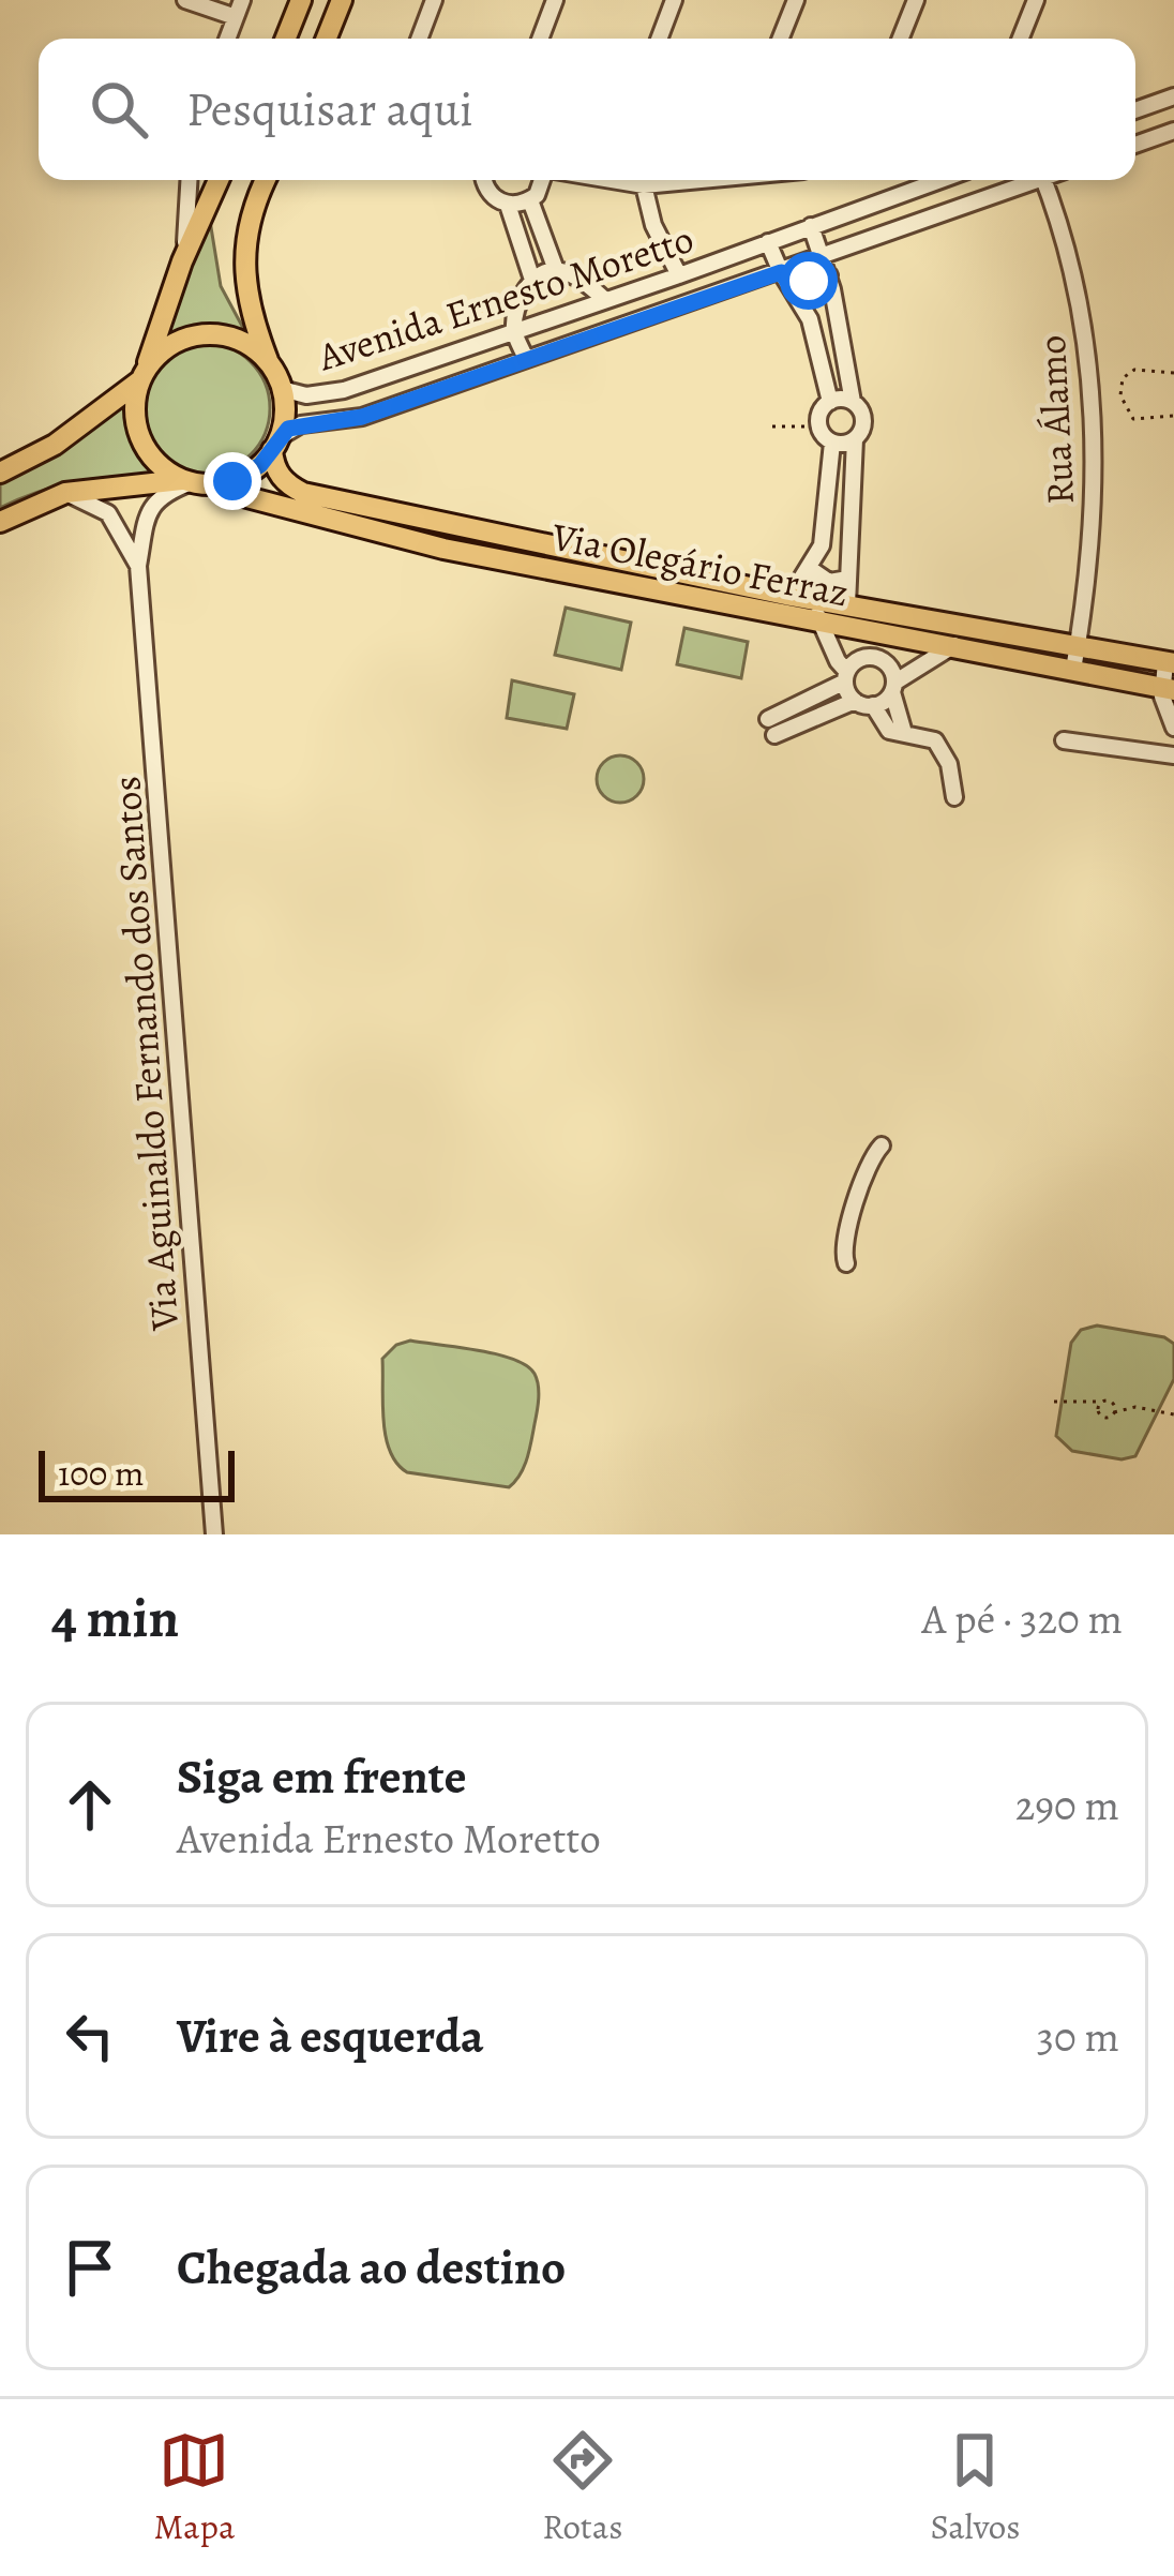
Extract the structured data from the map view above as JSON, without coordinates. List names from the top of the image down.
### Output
{
  "streets": {
    "main road": ["Via Olegário Ferraz"],
    "street": ["Avenida Ernesto Moretto", "Rua Álamo", "Via Aguinaldo Fernando dos Santos"]
  },
  "crossings": [
    ["Avenida Ernesto Moretto", "Via Olegário Ferraz"],
    ["Avenida Ernesto Moretto", "Via Aguinaldo Fernando dos Santos"],
    ["Rua Álamo", "Via Olegário Ferraz"],
    ["Via Olegário Ferraz", "Via Aguinaldo Fernando dos Santos"]
  ],
  "scale_bar": "100 m",
  "page": {
    "search": "Pesquisar aqui",
    "scale": "100 m",
    "heading": ["4 min", "A pé · 320 m"],
    "list": [
      ["Siga em frente", "Avenida Ernesto Moretto", "290 m"],
      ["Vire à esquerda", "30 m"],
      "Chegada ao destino"
    ],
    "nav": ["Mapa", "Rotas", "Salvos"]
  }
}
